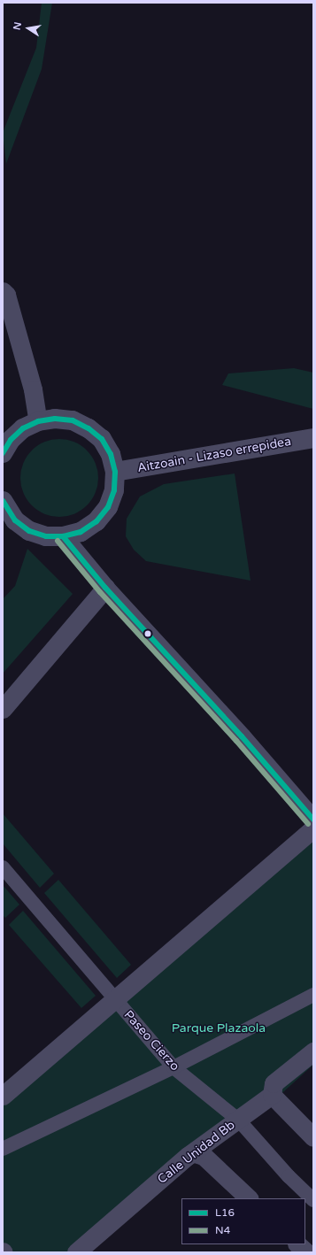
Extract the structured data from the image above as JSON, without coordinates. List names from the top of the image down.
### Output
{
  "streets": {
    "street": ["Aitzoain - Lizaso errepidea", "Paseo Cierzo", "Calle Unidad Bb"]
  },
  "crossings": [
    ["Paseo Cierzo", "Calle Unidad Bb"]
  ],
  "parks": ["Parque Plazaola"],
  "lines": ["transit line L16", "transit line N4"],
  "legend": ["L16", "N4"],
  "north": "left"
}
